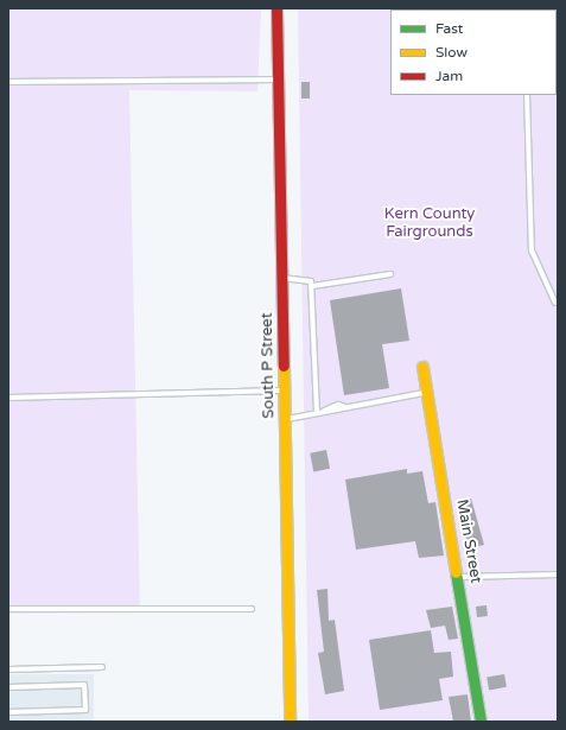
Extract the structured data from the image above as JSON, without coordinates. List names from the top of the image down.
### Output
{
  "streets": {
    "street": ["South P Street", "Main Street"]
  },
  "parks": ["Kern County Fairgrounds"],
  "legend": ["Fast", "Slow", "Jam"]
}
